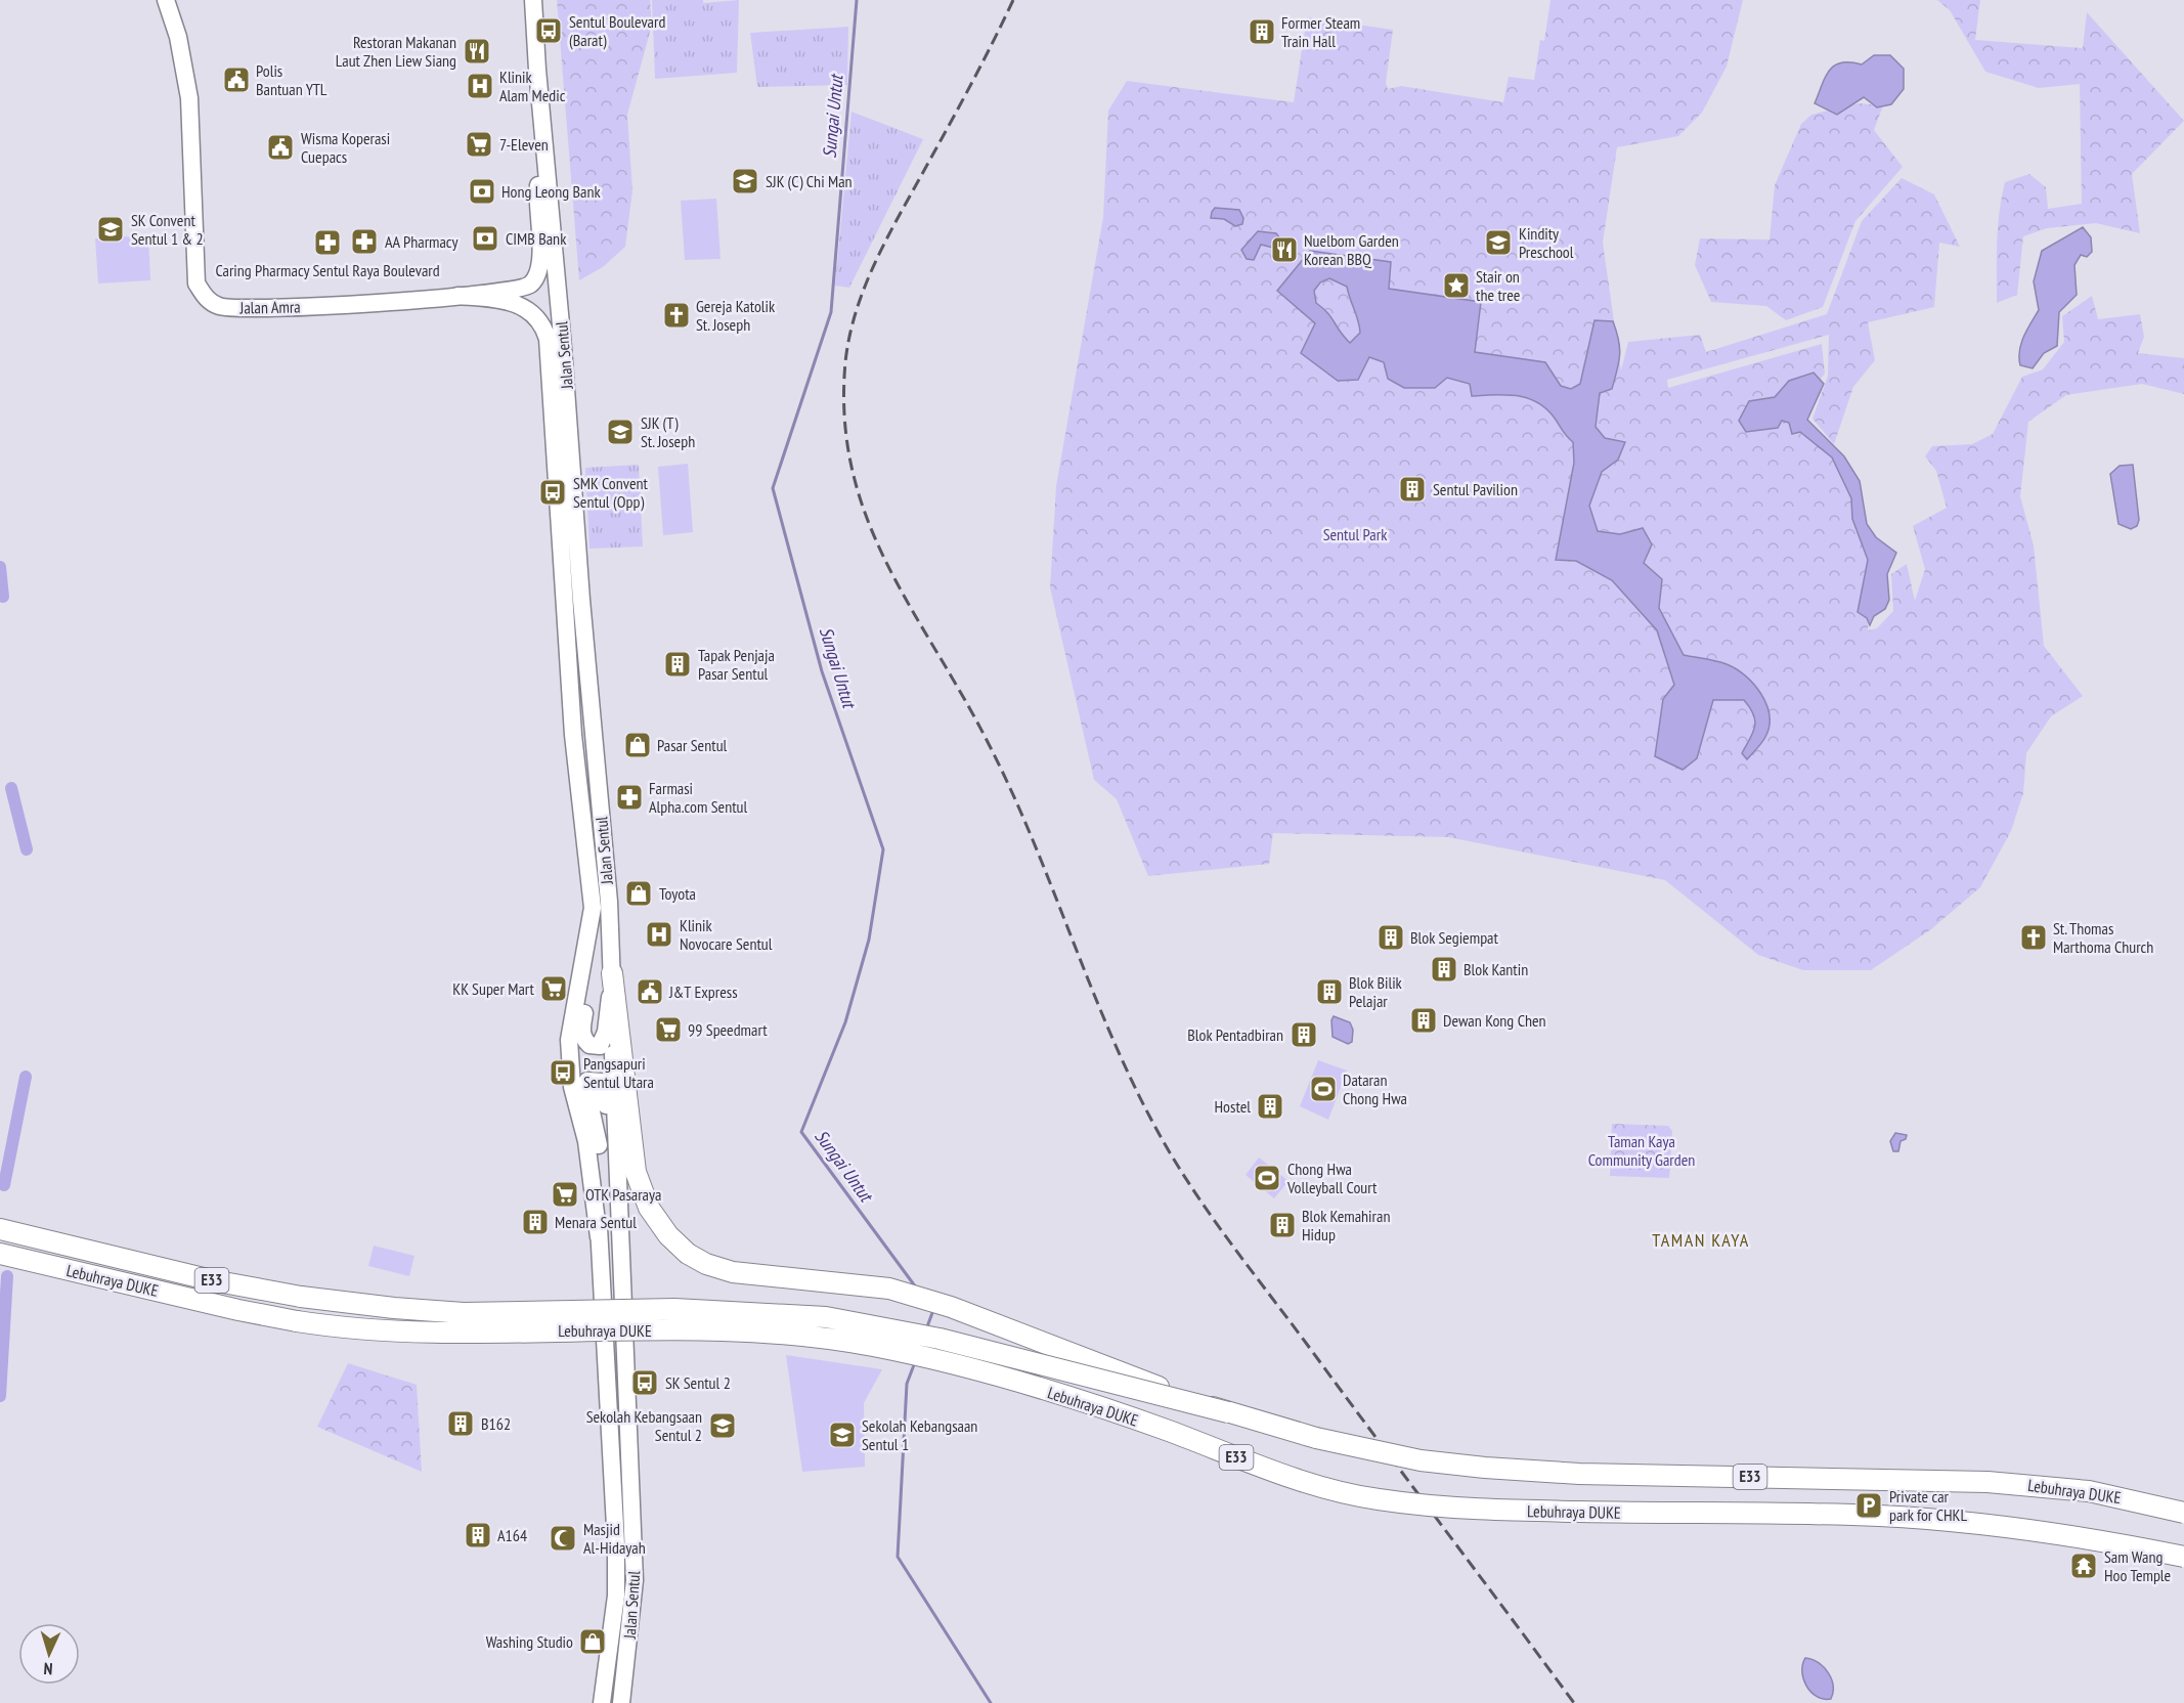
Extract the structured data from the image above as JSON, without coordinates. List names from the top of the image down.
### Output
{
  "streets": {
    "highway": ["Lebuhraya DUKE", "E33"],
    "main road": ["Jalan Amra", "Jalan Sentul"]
  },
  "crossings": [
    ["Jalan Amra", "Jalan Sentul"]
  ],
  "districts": ["TAMAN KAYA"],
  "water": ["Sungai Untut"],
  "parks": ["Sentul Park", "Taman Kaya Community Garden"],
  "places": {
    "bus stop": [
      "Sentul Boulevard (Barat)",
      "SMK Convent Sentul (Opp)",
      "Pangsapuri Sentul Utara",
      "SK Sentul 2"
    ],
    "building": [
      "Former Steam Train Hall",
      "Sentul Pavilion",
      "Tapak Penjaja Pasar Sentul",
      "Blok Segiempat",
      "Blok Kantin",
      "Blok Bilik Pelajar",
      "Dewan Kong Chen",
      "Blok Pentadbiran",
      "Hostel",
      "Menara Sentul",
      "Blok Kemahiran Hidup",
      "B162",
      "A164"
    ],
    "restaurant": ["Restoran Makanan Laut Zhen Liew Siang", "Nuelbom Garden Korean BBQ"],
    "public building": ["Polis Bantuan YTL", "Wisma Koperasi Cuepacs", "J&T Express"],
    "hospital": ["Klinik Alam Medic", "Klinik Novocare Sentul"],
    "supermarket": [
      "7-Eleven",
      "KK Super Mart",
      "99 Speedmart",
      "OTK Pasaraya"
    ],
    "school or university": [
      "SJK (C) Chi Man",
      "SK Convent Sentul 1 & 2",
      "Kindity Preschool",
      "SJK (T) St. Joseph",
      "Sekolah Kebangsaan Sentul 2",
      "Sekolah Kebangsaan Sentul 1"
    ],
    "bank": ["Hong Leong Bank", "CIMB Bank"],
    "pharmacy": ["AA Pharmacy", "Caring Pharmacy Sentul Raya Boulevard", "Farmasi Alpha.com Sentul"],
    "place": ["Stair on the tree"],
    "church": ["Gereja Katolik St. Joseph", "St. Thomas Marthoma Church"],
    "shop": ["Pasar Sentul", "Toyota", "Washing Studio"],
    "sports": ["Dataran Chong Hwa", "Chong Hwa Volleyball Court"],
    "parking": ["Private car park for CHKL"],
    "mosque": ["Masjid Al-Hidayah"],
    "temple": ["Sam Wang Hoo Temple"]
  },
  "north": "bottom"
}
